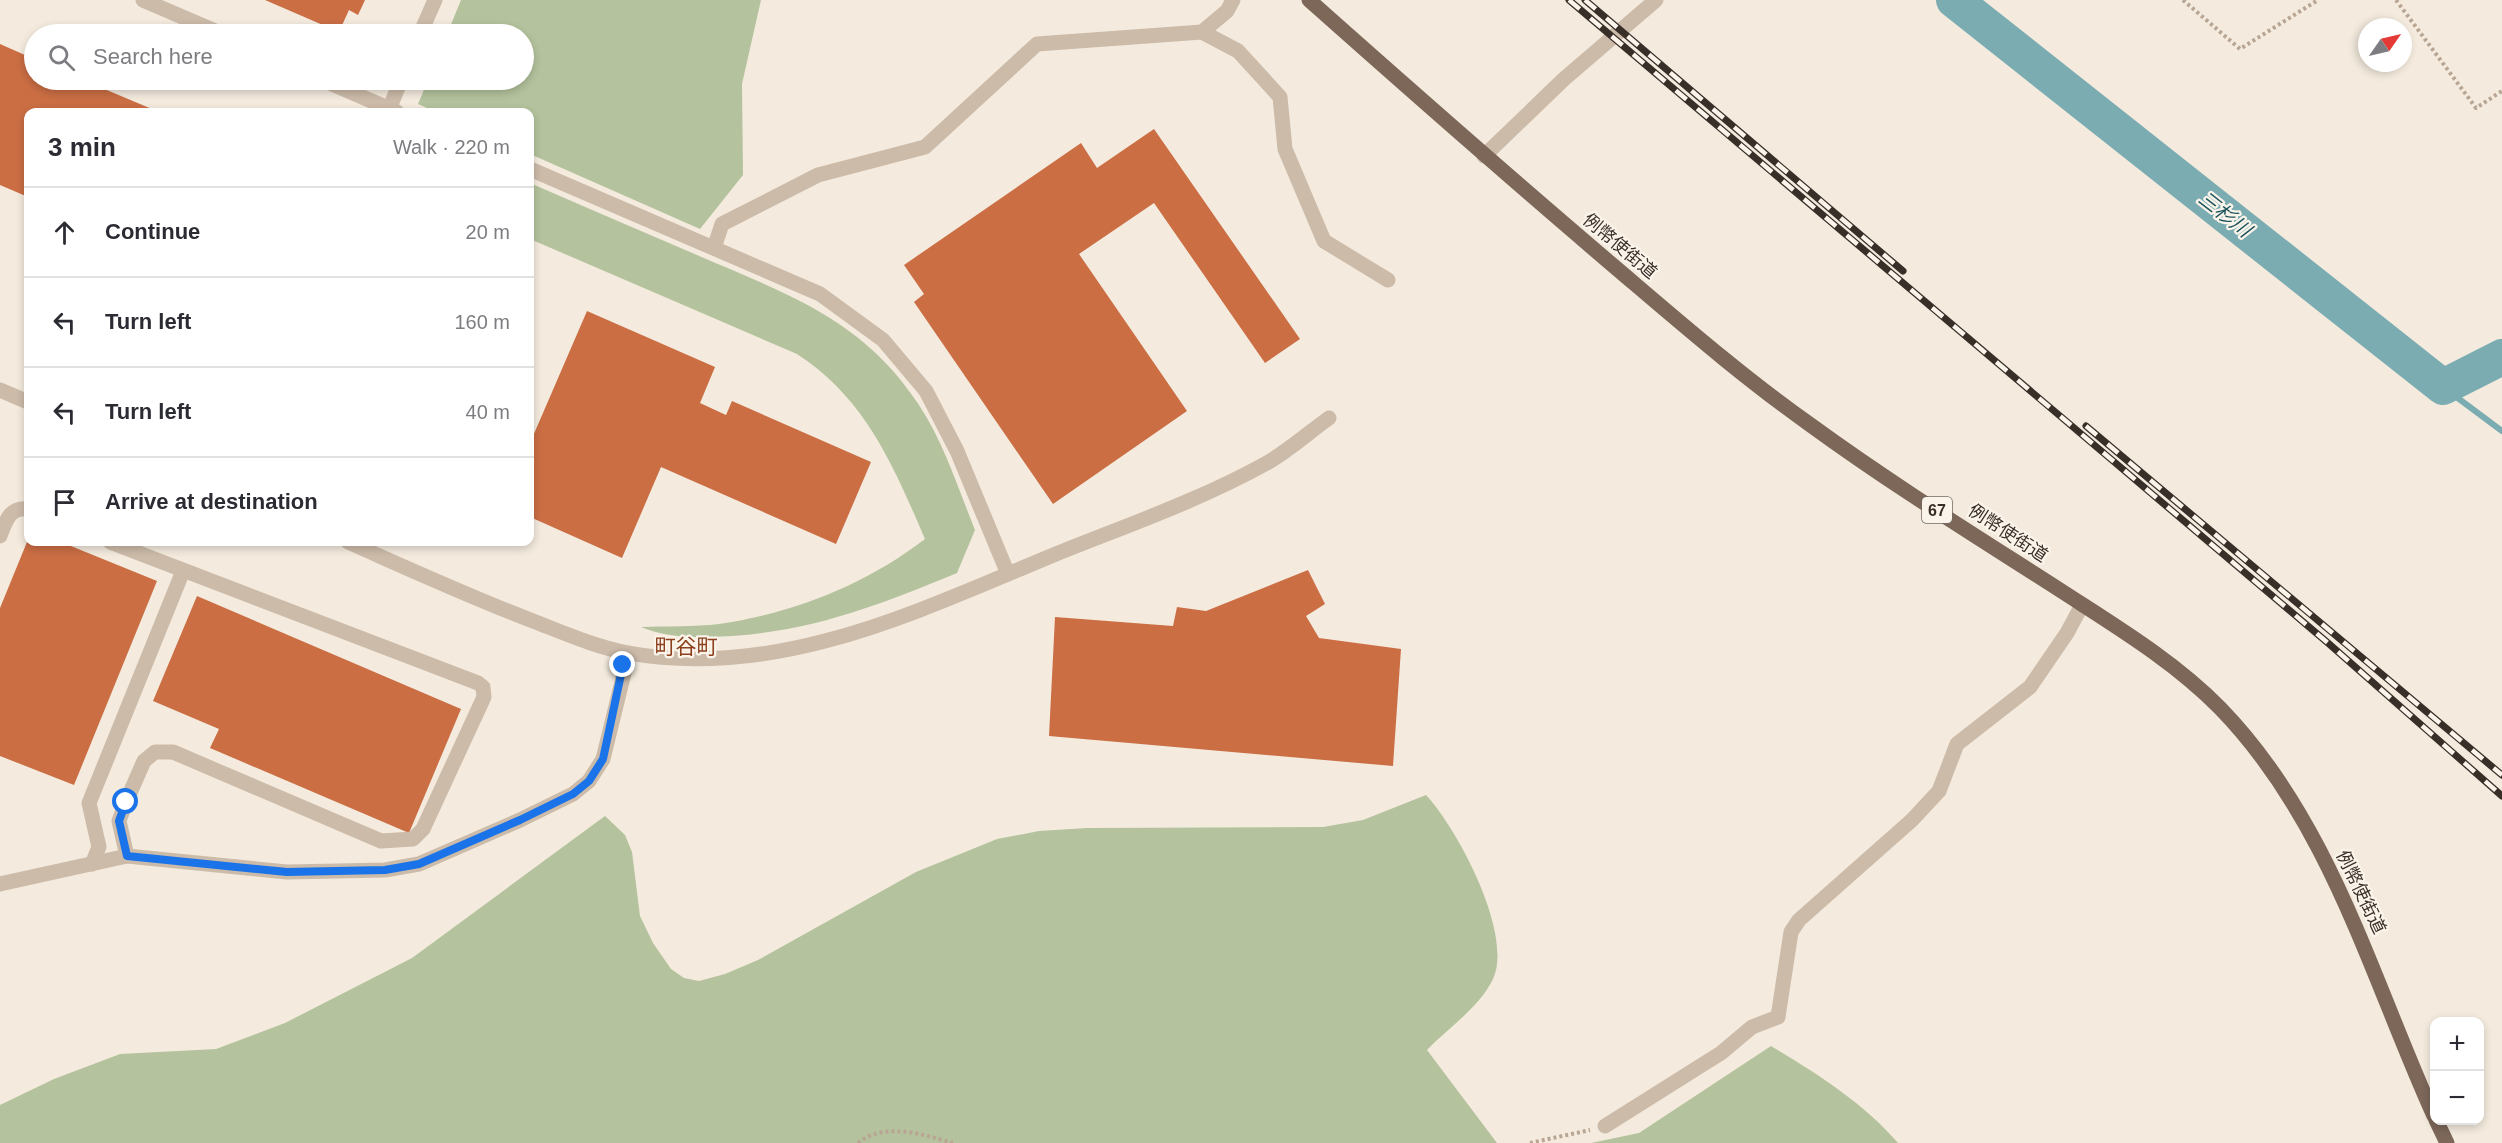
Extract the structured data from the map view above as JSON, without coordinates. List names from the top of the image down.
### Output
{
  "streets": {
    "main road": ["例幣使街道", "67"]
  },
  "districts": ["町谷町"],
  "water": ["三杉川"],
  "north": "top right",
  "page": {
    "search": "Search here",
    "heading": ["3 min", "Walk · 220 m"],
    "list": [
      ["Continue", "20 m"],
      ["Turn left", "160 m"],
      ["Turn left", "40 m"],
      "Arrive at destination"
    ],
    "map_buttons": ["+", "−"]
  }
}
